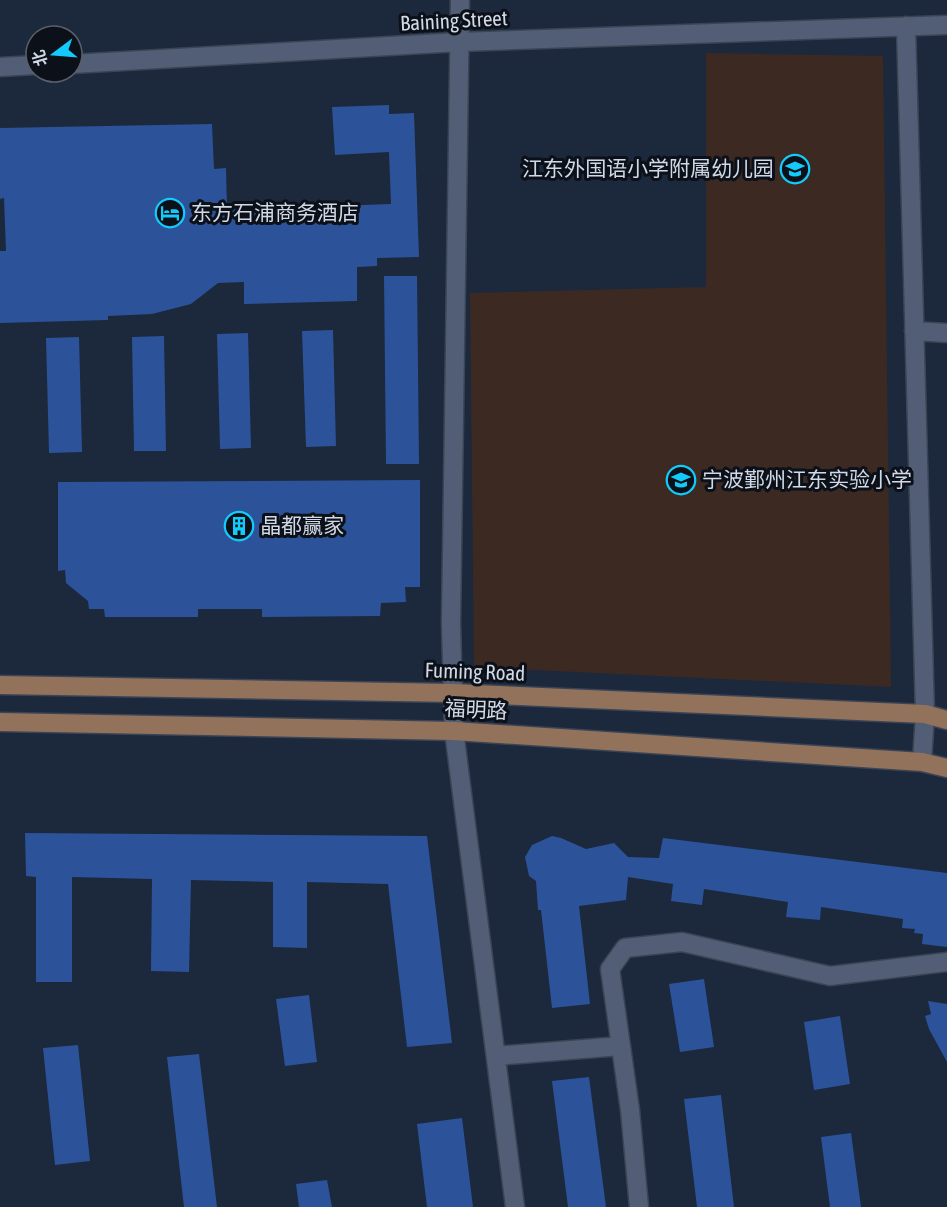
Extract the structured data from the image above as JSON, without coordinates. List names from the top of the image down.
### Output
{
  "streets": {
    "main road": ["Fuming Road", "福明路"],
    "street": ["Baining Street"]
  },
  "places": {
    "school or university": ["江东外国语小学附属幼儿园", "宁波鄞州江东实验小学"],
    "hotel": ["东方石浦商务酒店"],
    "building": ["晶都赢家"]
  },
  "north": "left"
}
